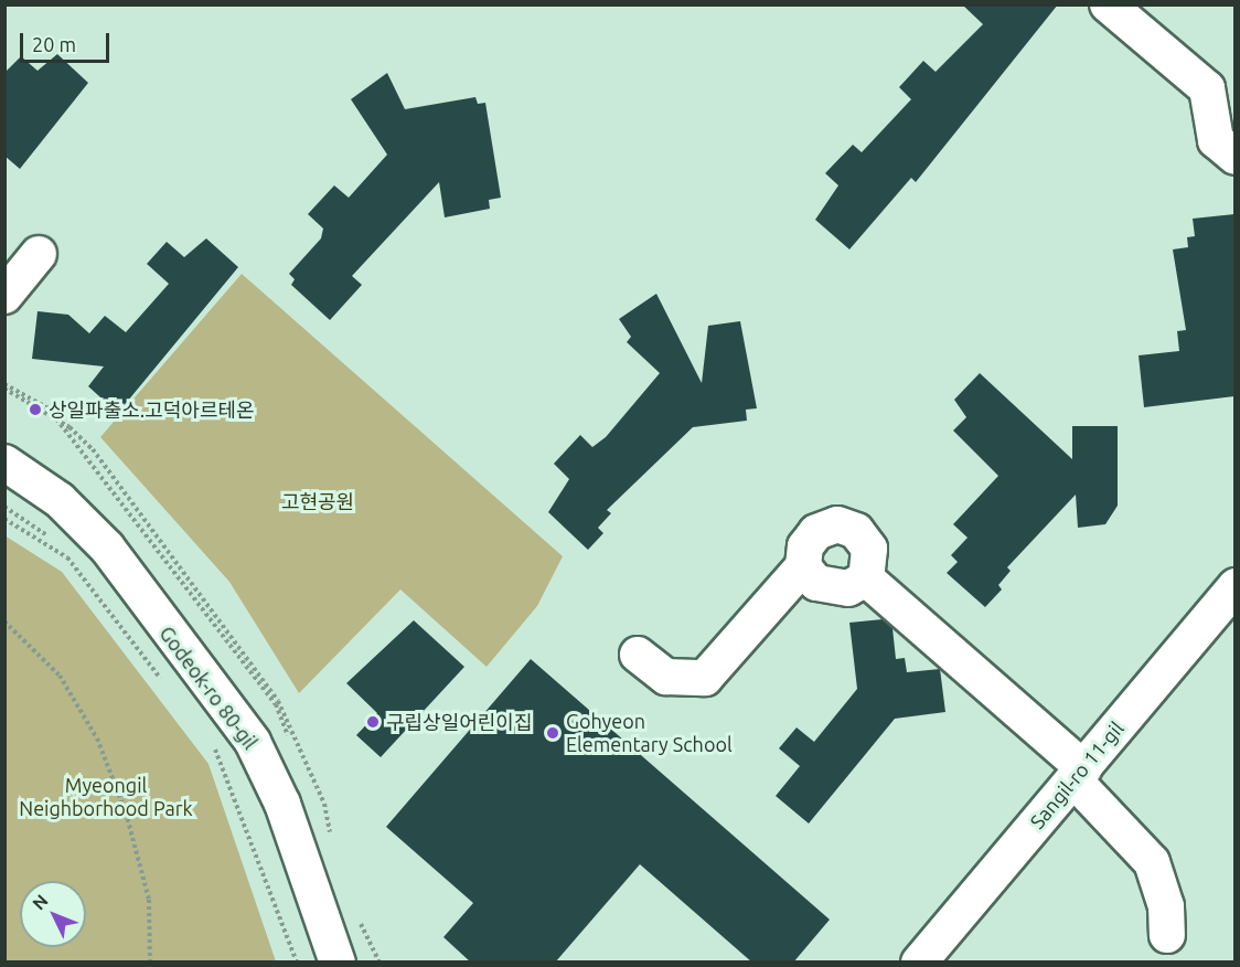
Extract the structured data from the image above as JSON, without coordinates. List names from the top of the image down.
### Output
{
  "streets": {
    "street": ["Godeok-ro 80-gil", "Sangil-ro 11-gil"]
  },
  "parks": ["고현공원", "Myeongil Neighborhood Park"],
  "places": ["상일파출소.고덕아르테온", "구립상일어린이집", "Gohyeon Elementary School"],
  "scale_bar": "20 m",
  "north": "top left"
}
